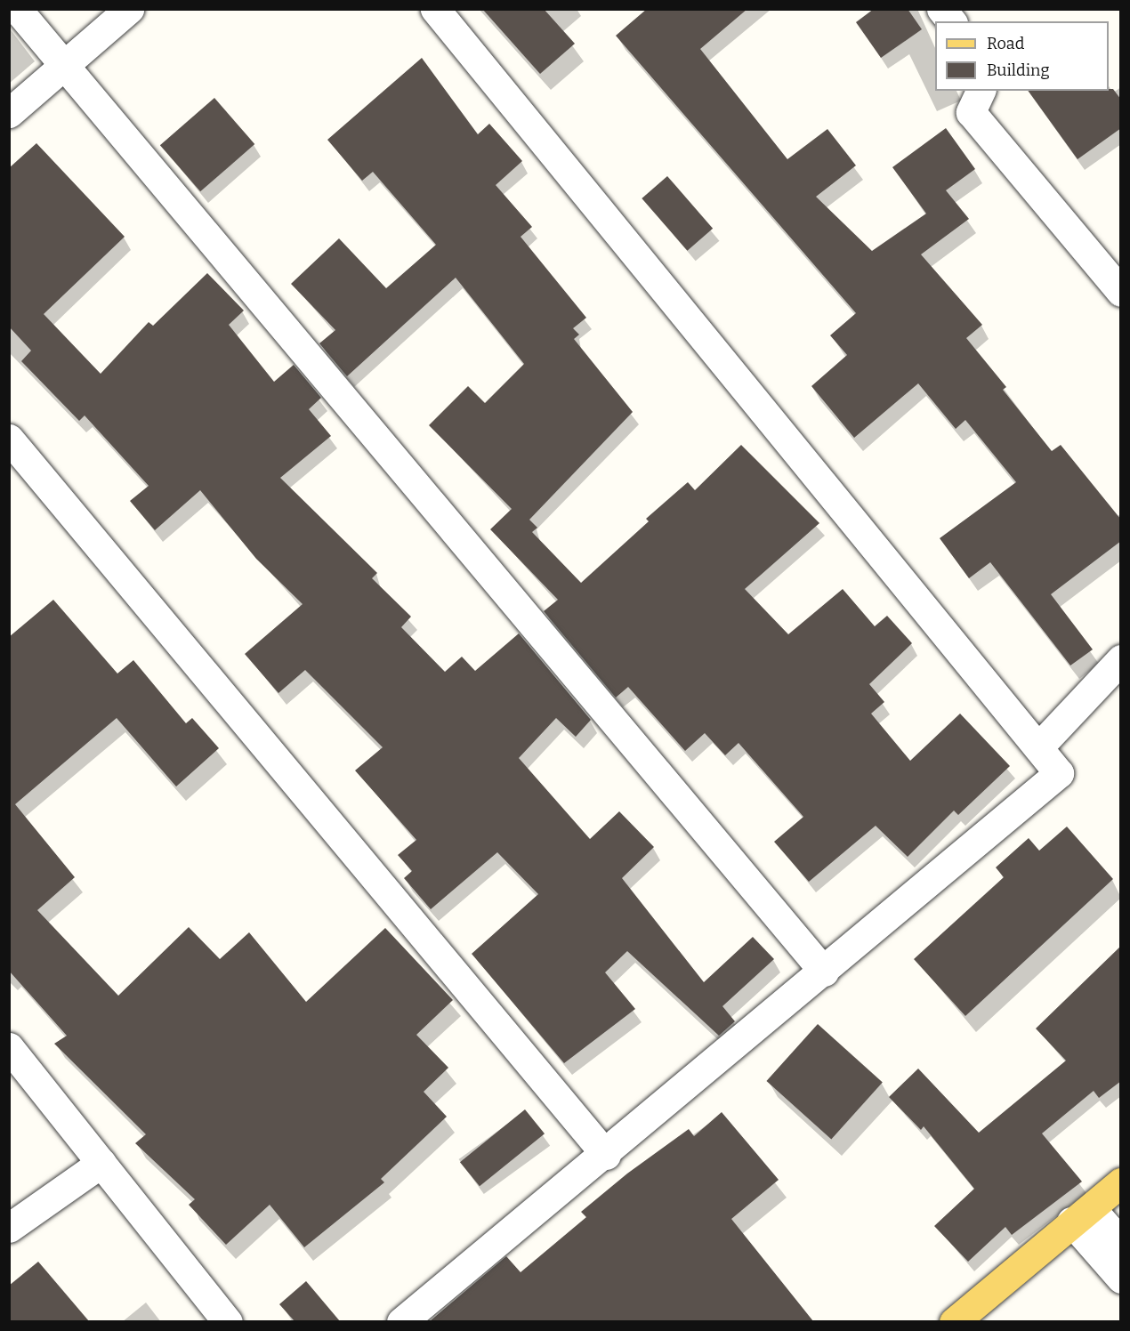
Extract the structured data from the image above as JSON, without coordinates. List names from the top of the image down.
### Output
{
  "legend": ["Road", "Building"]
}
